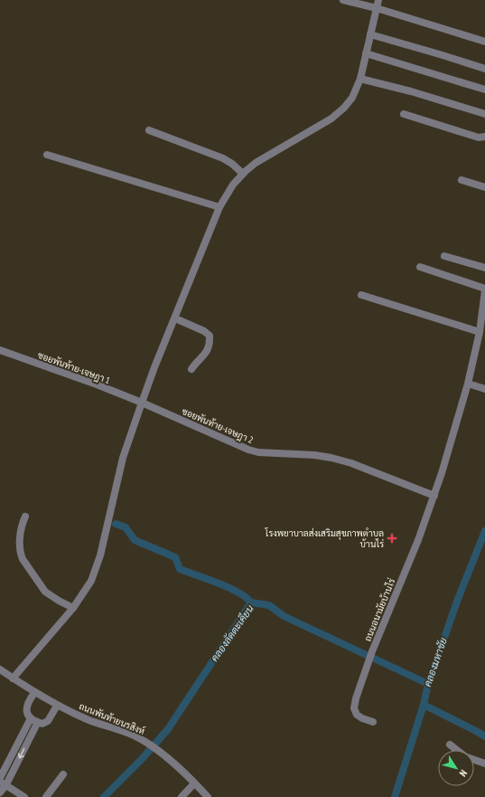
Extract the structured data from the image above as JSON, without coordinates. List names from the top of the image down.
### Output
{
  "streets": {
    "street": [
      "ซอยพันท้าย-เจษฎา 1",
      "ซอยพันท้าย-เจษฎา 2",
      "ถนนอนามัยบ้านไร่",
      "ถนนพันท้ายนรสิงห์"
    ]
  },
  "crossings": [
    ["ซอยพันท้าย-เจษฎา 1", "ซอยพันท้าย-เจษฎา 2"],
    ["ซอยพันท้าย-เจษฎา 2", "ถนนอนามัยบ้านไร่"]
  ],
  "water": ["คลองลัดตะเคียน", "คลองมหาชัย"],
  "places": {
    "health": ["โรงพยาบาลส่งเสริมสุขภาพตำบล บ้านไร่"]
  },
  "north": "bottom right"
}
